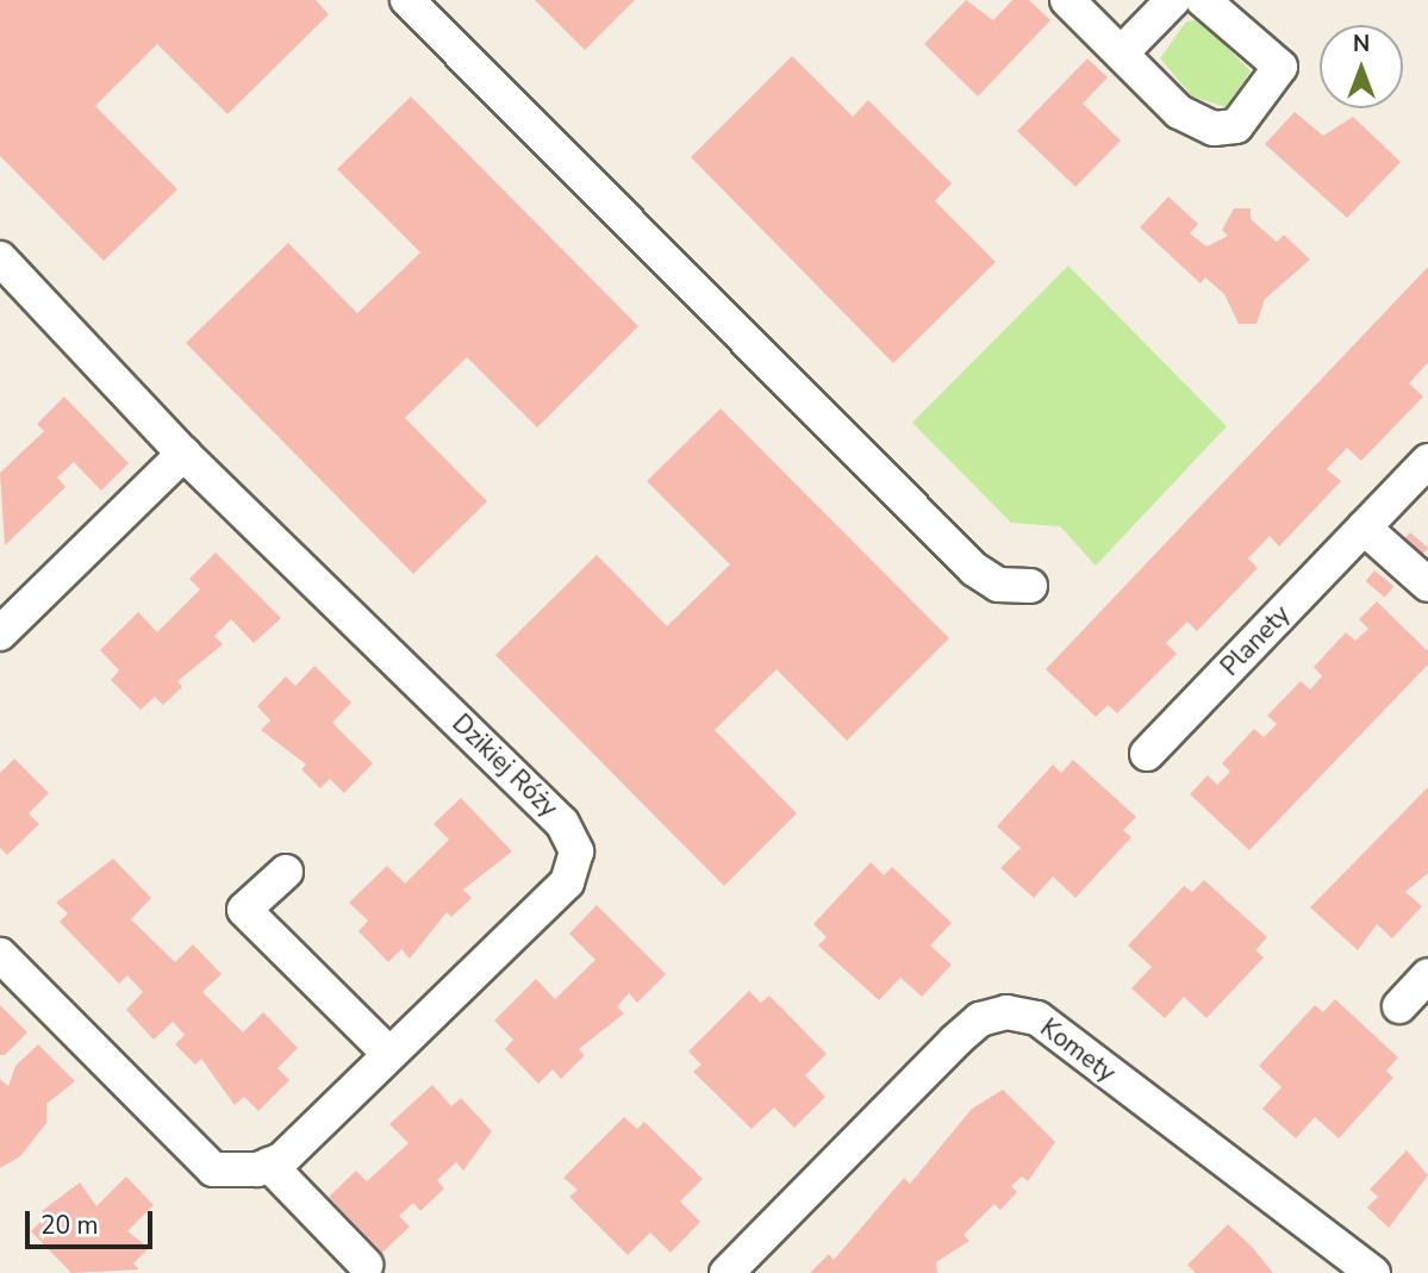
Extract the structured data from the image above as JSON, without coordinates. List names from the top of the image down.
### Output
{
  "streets": {
    "street": ["Planety", "Dzikiej Róży", "Komety"]
  },
  "scale_bar": "20 m",
  "north": "top"
}
